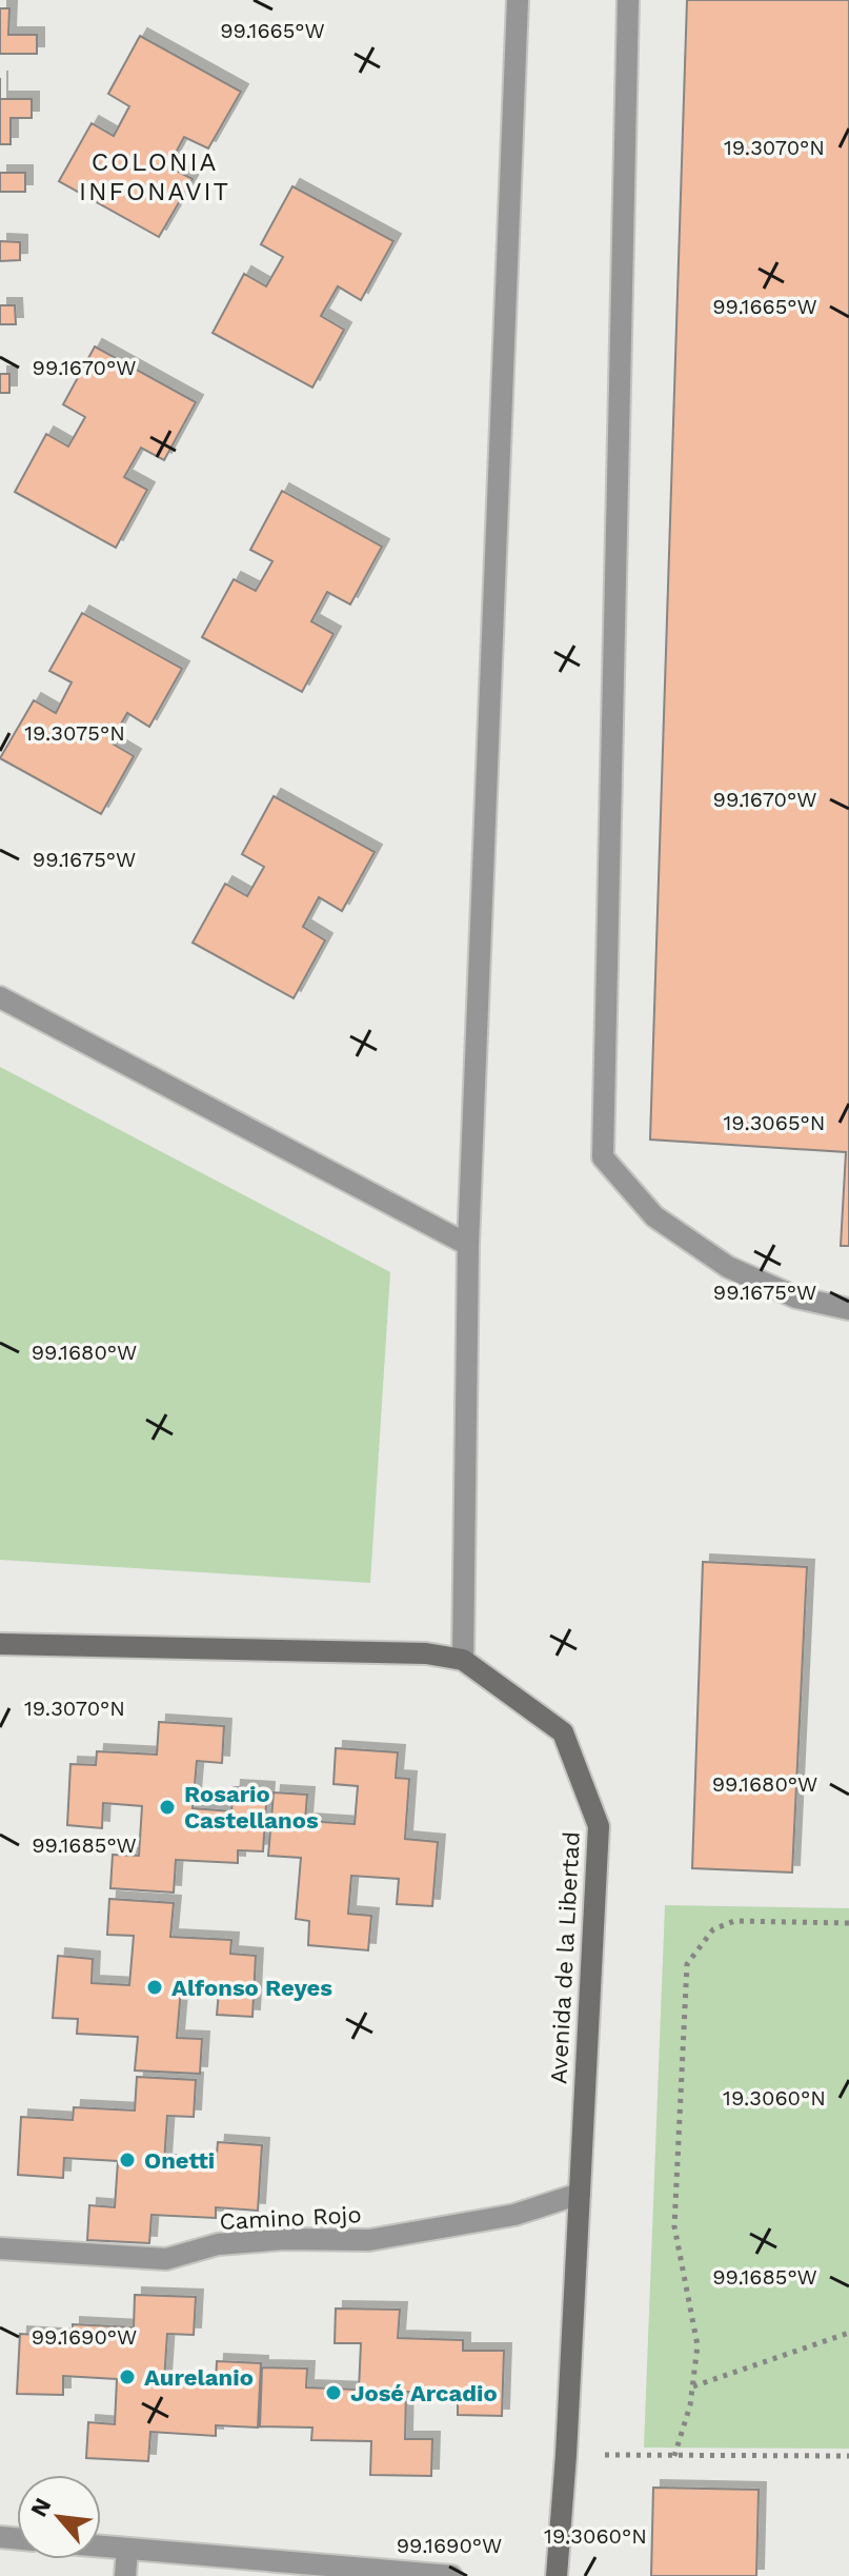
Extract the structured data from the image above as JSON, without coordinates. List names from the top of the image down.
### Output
{
  "streets": {
    "street": ["Avenida de la Libertad", "Camino Rojo"]
  },
  "crossings": [
    ["Avenida de la Libertad", "Camino Rojo"]
  ],
  "districts": ["COLONIA INFONAVIT"],
  "places": [
    "Rosario Castellanos",
    "Alfonso Reyes",
    "Onetti",
    "Aurelanio",
    "José Arcadio"
  ],
  "north": "top left",
  "coordinates": [
    "99.1665°W",
    "19.3070°N",
    "99.1670°W",
    "19.3075°N",
    "99.1675°W",
    "19.3065°N",
    "99.1680°W",
    "99.1685°W",
    "19.3060°N",
    "99.1690°W"
  ]
}
